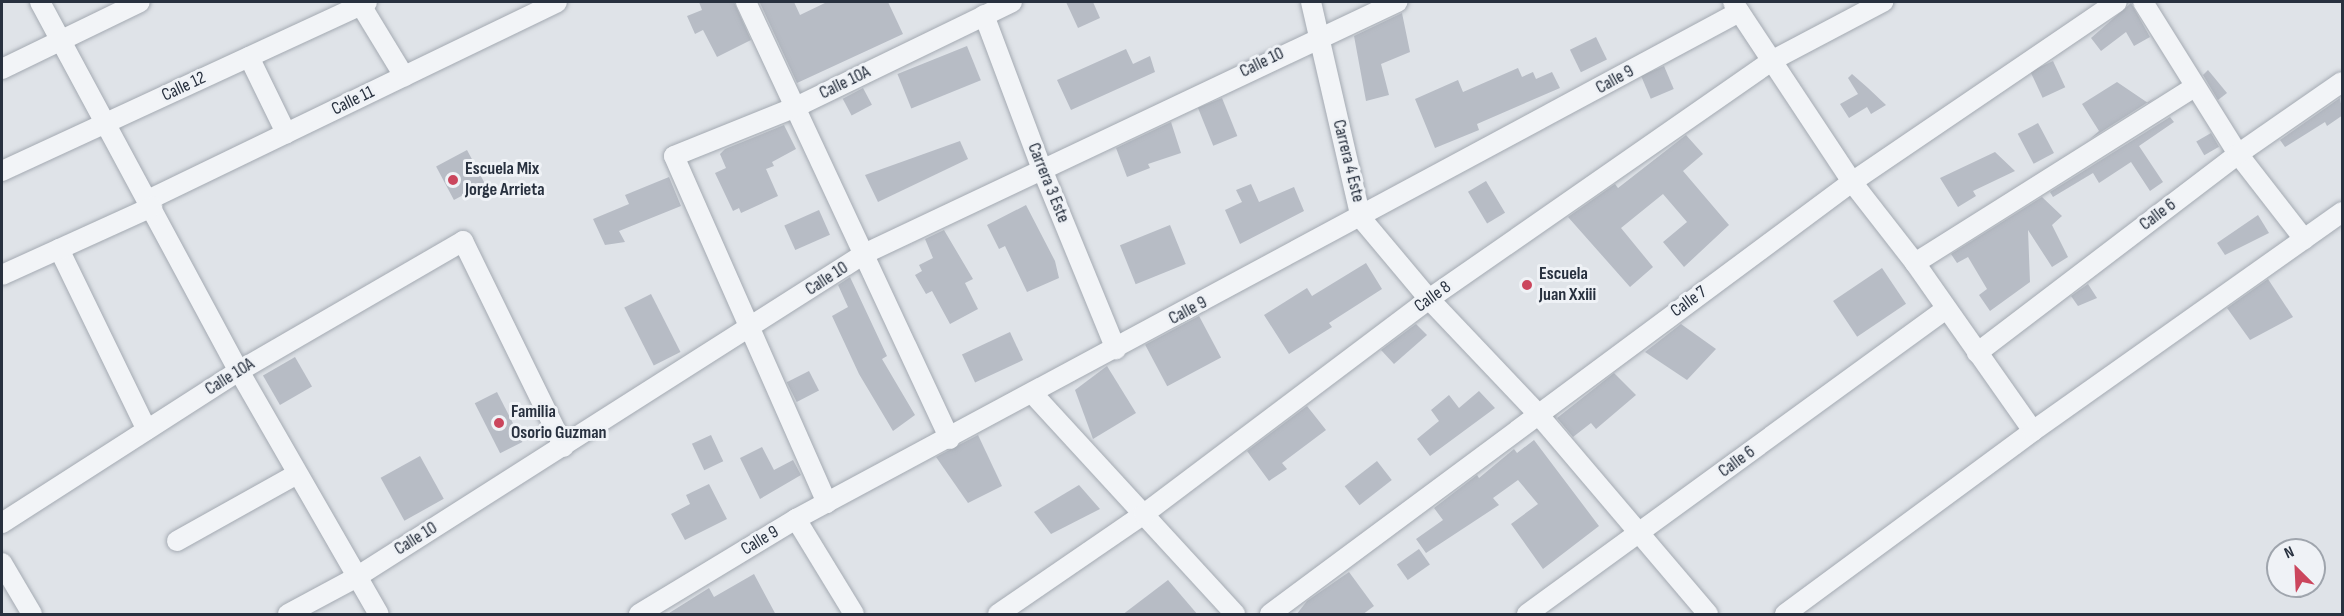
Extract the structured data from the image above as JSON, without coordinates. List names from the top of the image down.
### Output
{
  "streets": {
    "street": [
      "Calle 10",
      "Calle 9",
      "Calle 10A",
      "Calle 12",
      "Calle 11",
      "Carrera 4 Este",
      "Carrera 3 Este",
      "Calle 6",
      "Calle 8",
      "Calle 7"
    ]
  },
  "crossings": [
    ["Calle 10", "Calle 10A"],
    ["Calle 10", "Carrera 4 Este"],
    ["Calle 10", "Carrera 3 Este"],
    ["Calle 9", "Carrera 4 Este"],
    ["Calle 9", "Carrera 3 Este"],
    ["Calle 10A", "Carrera 3 Este"],
    ["Carrera 4 Este", "Calle 6"],
    ["Carrera 4 Este", "Calle 8"],
    ["Carrera 4 Este", "Calle 7"]
  ],
  "places": ["Escuela Mix Jorge Arrieta", "Escuela Juan Xxiii", "Familia Osorio Guzman"],
  "north": "top left"
}
